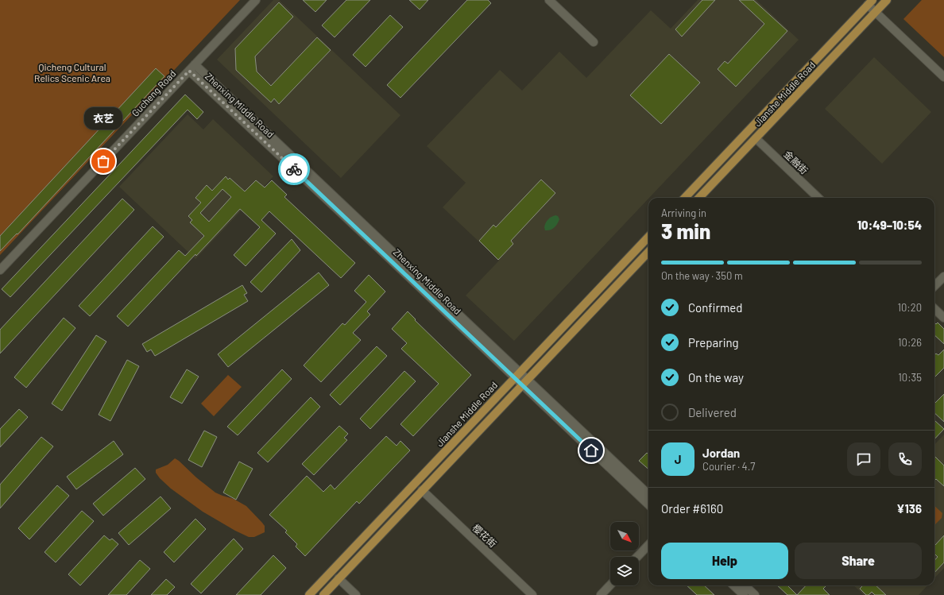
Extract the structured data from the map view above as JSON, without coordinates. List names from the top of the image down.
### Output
{
  "streets": {
    "main road": ["Jianshe Middle Road"],
    "street": [
      "Gucheng Road",
      "Zhenxing Middle Road",
      "金融街",
      "樱花街"
    ]
  },
  "crossings": [
    ["Gucheng Road", "Zhenxing Middle Road"],
    ["Jianshe Middle Road", "Zhenxing Middle Road"],
    ["Jianshe Middle Road", "金融街"]
  ],
  "parks": ["Qicheng Cultural Relics Scenic Area"],
  "places": ["衣艺"],
  "north": "bottom right",
  "page": {
    "bubble": "衣艺",
    "heading": ["3 min", "Arriving in", "10:49–10:54"],
    "panel": [
      "Jordan",
      "Courier · 4.7",
      "Order #6160",
      "¥136"
    ],
    "bar": "On the way · 350 m",
    "list": [
      ["Confirmed", "10:20"],
      ["Preparing", "10:26"],
      ["On the way", "10:35"],
      "Delivered"
    ],
    "round": "J",
    "buttons": ["Help", "Share"]
  }
}
